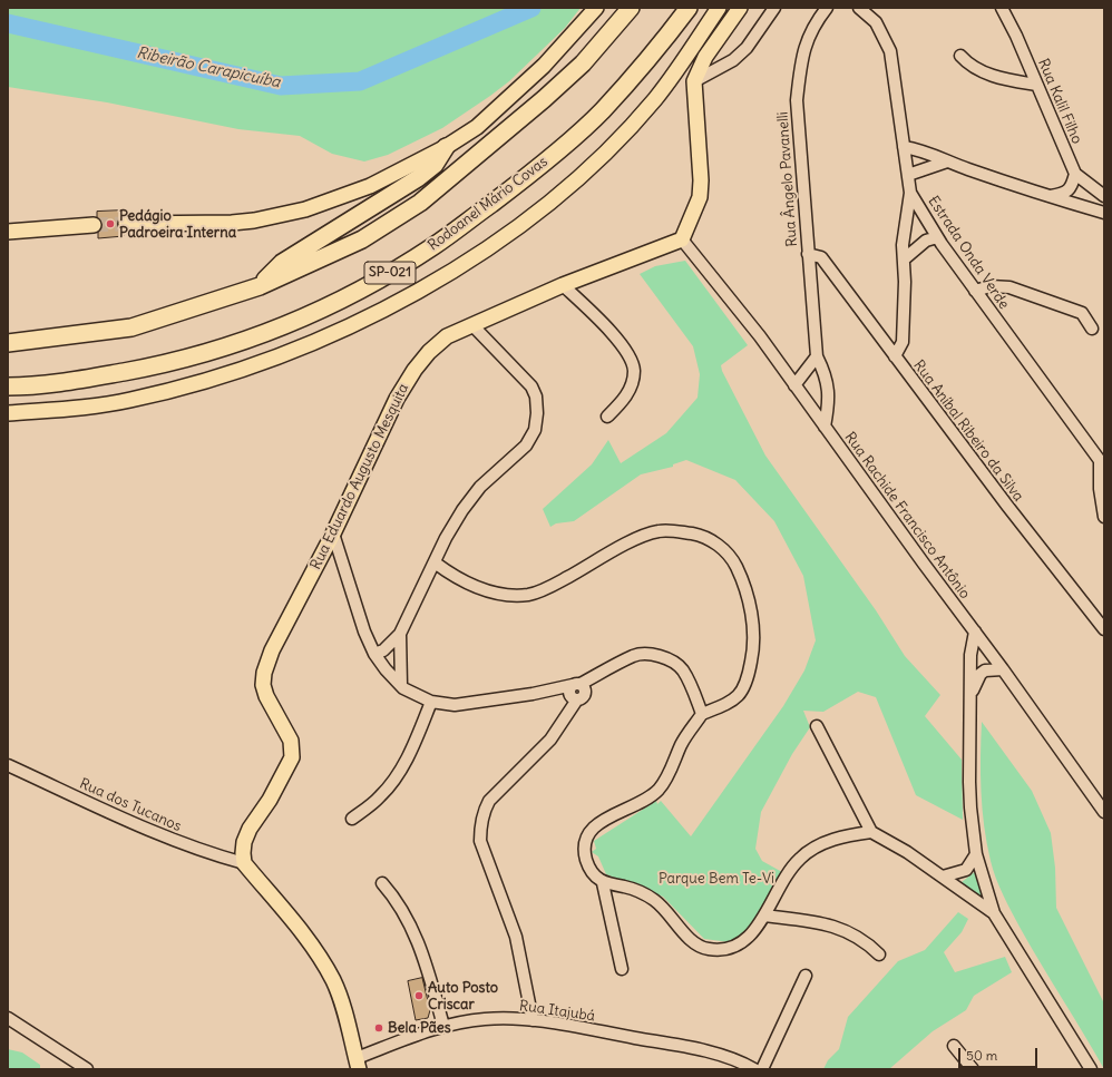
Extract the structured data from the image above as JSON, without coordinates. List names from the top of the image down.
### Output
{
  "streets": {
    "highway": ["Rodoanel Mário Covas", "SP-021"],
    "main road": ["Rua Eduardo Augusto Mesquita"],
    "street": [
      "Rua Kalil Filho",
      "Rua Ângelo Pavanelli",
      "Estrada Onda Verde",
      "Rua Aníbal Ribeiro da Silva",
      "Rua Rachide Francisco Antônio",
      "Rua dos Tucanos",
      "Rua Itajubá"
    ]
  },
  "crossings": [
    ["Rua Ângelo Pavanelli", "Rua Aníbal Ribeiro da Silva"],
    ["Rua Ângelo Pavanelli", "Rua Rachide Francisco Antônio"],
    ["Rua Eduardo Augusto Mesquita", "Rua Rachide Francisco Antônio"],
    ["Rua Eduardo Augusto Mesquita", "Rua dos Tucanos"]
  ],
  "water": ["Ribeirão Carapicuíba"],
  "parks": ["Parque Bem Te-Vi"],
  "places": ["Pedágio Padroeira Interna", "Auto Posto Criscar", "Bela Pães"],
  "scale_bar": "50 m"
}
